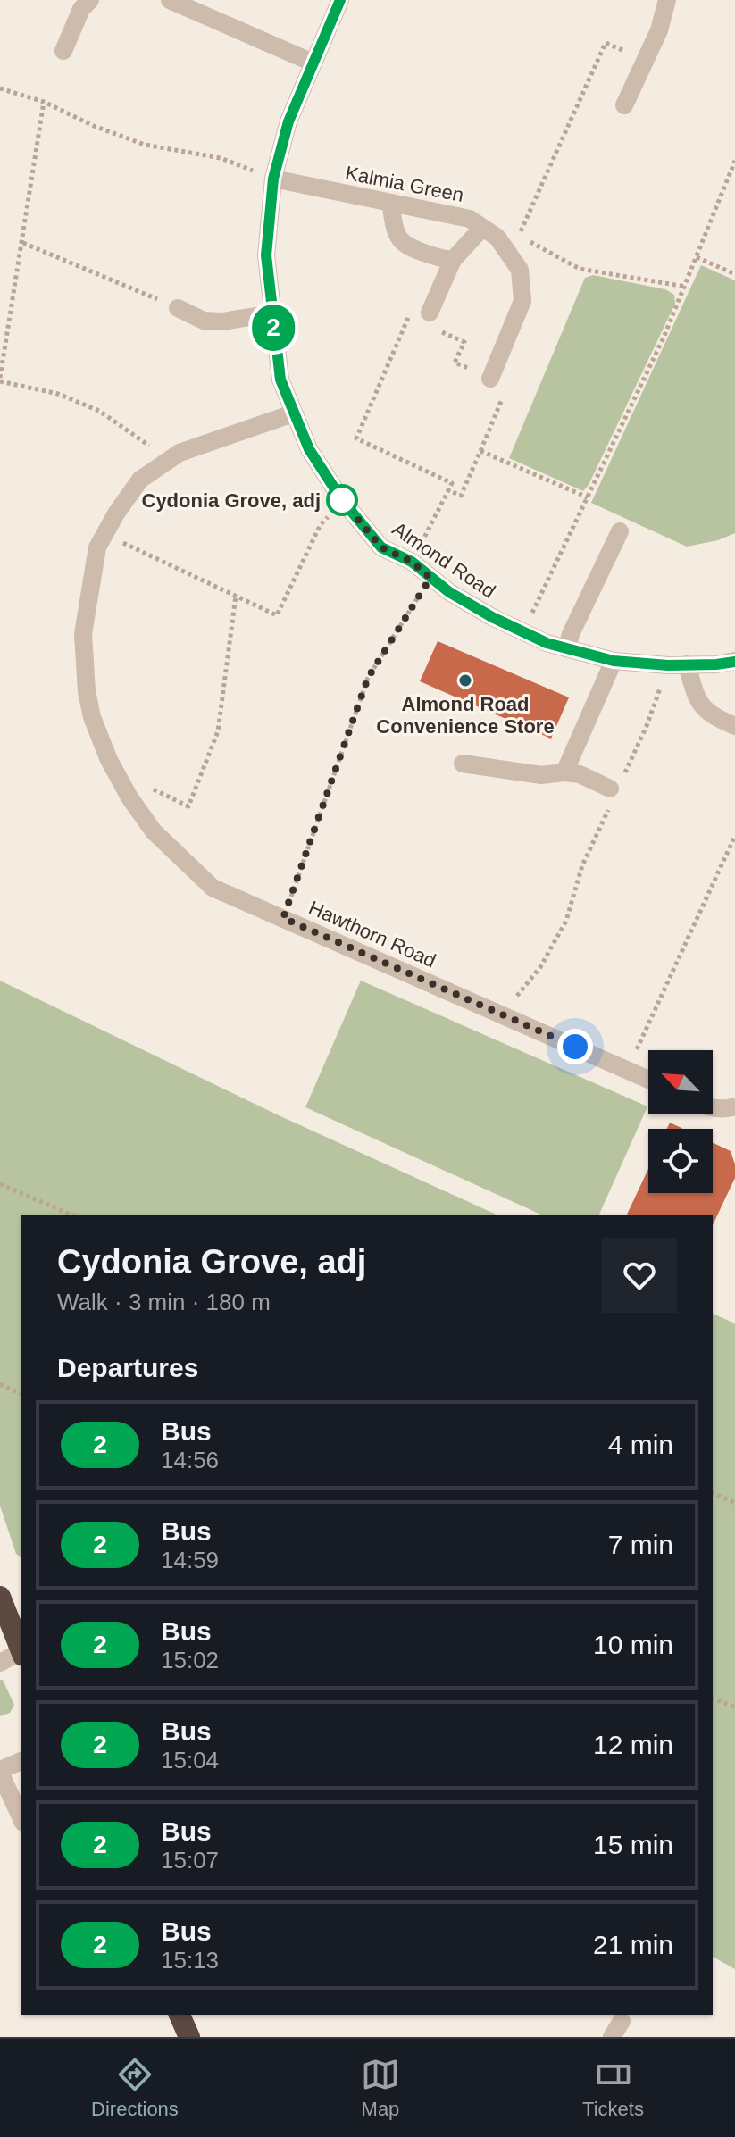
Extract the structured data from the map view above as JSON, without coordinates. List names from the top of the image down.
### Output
{
  "streets": {
    "street": ["Kalmia Green", "Almond Road", "Hawthorn Road"]
  },
  "crossings": [
    ["Kalmia Green", "Almond Road"],
    ["Almond Road", "Hawthorn Road"]
  ],
  "places": ["Cydonia Grove, adj", "Almond Road Convenience Store"],
  "lines": ["bus line 2"],
  "north": "top left",
  "page": {
    "on_map": "2",
    "heading": [
      ["Cydonia Grove, adj", "Walk · 3 min · 180 m"],
      "Departures"
    ],
    "list": [
      {
        "mark": "2",
        "name": "Bus",
        "note": "14:56",
        "value": "4 min"
      },
      {
        "mark": "2",
        "name": "Bus",
        "note": "14:59",
        "value": "7 min"
      },
      {
        "mark": "2",
        "name": "Bus",
        "note": "15:02",
        "value": "10 min"
      },
      {
        "mark": "2",
        "name": "Bus",
        "note": "15:04",
        "value": "12 min"
      },
      {
        "mark": "2",
        "name": "Bus",
        "note": "15:07",
        "value": "15 min"
      },
      {
        "mark": "2",
        "name": "Bus",
        "note": "15:13",
        "value": "21 min"
      }
    ],
    "tabs": ["Directions", "Map", "Tickets"]
  }
}
